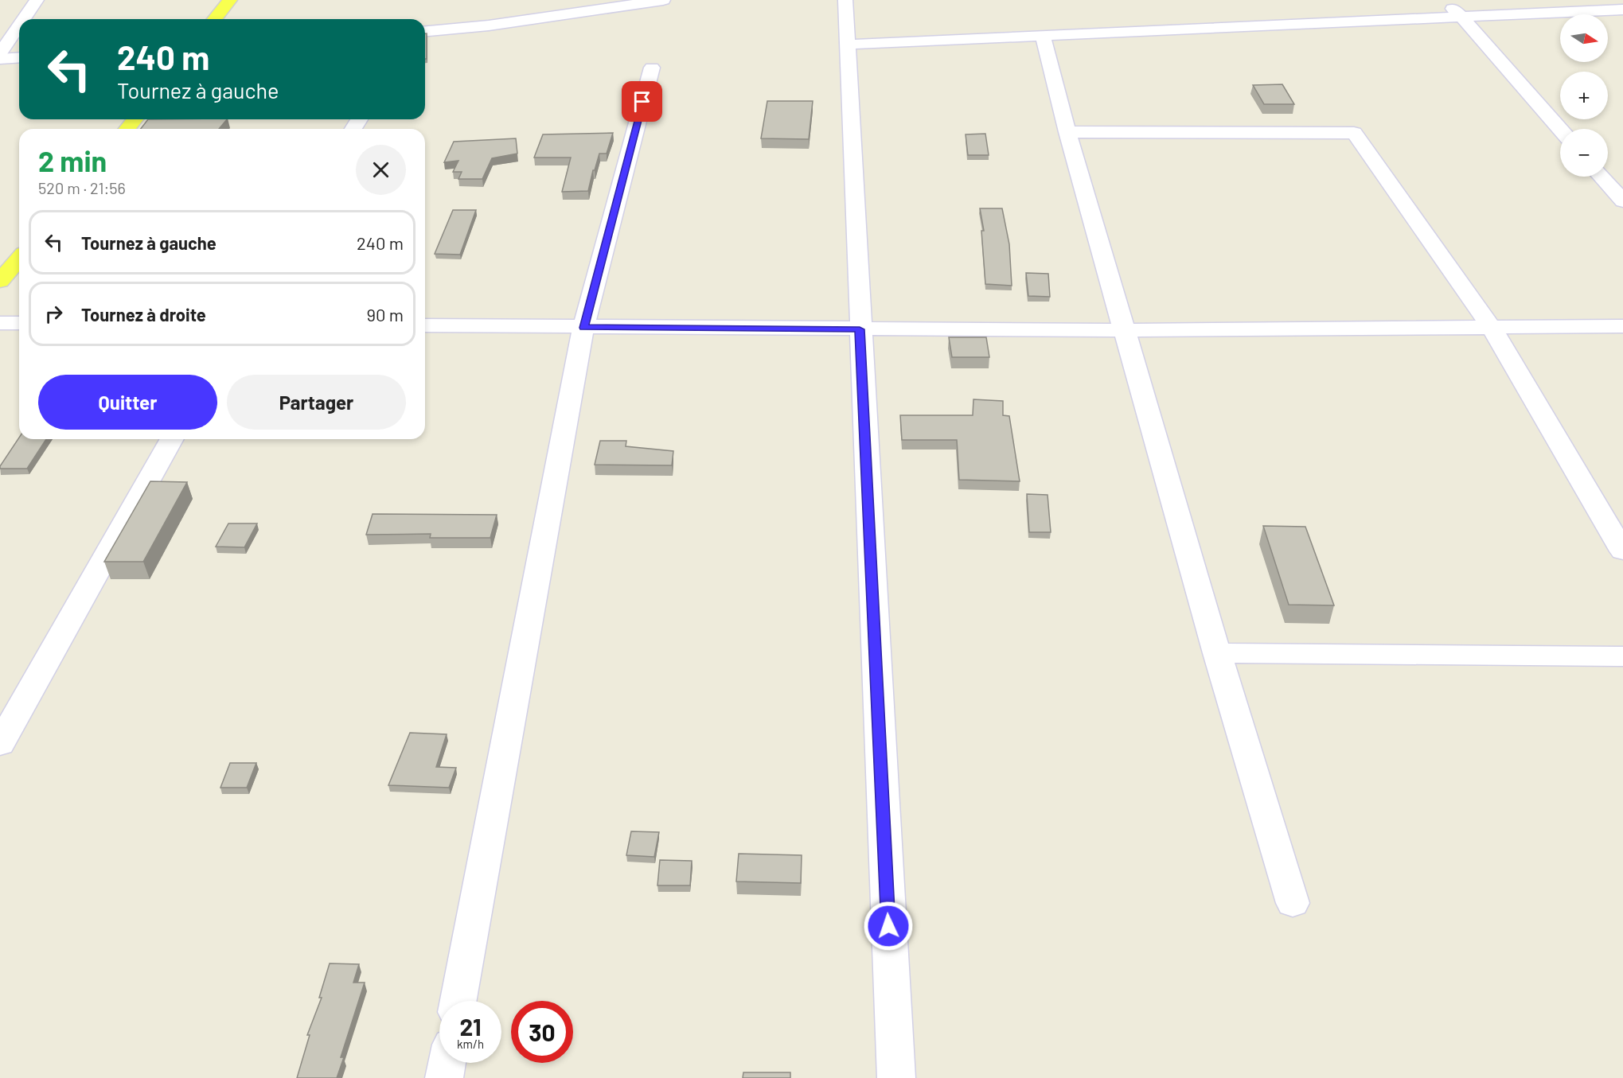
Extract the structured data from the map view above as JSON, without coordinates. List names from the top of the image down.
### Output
{
  "north": "right",
  "page": {
    "map_buttons": ["+", "−"],
    "turn": ["240 m", "Tournez à gauche"],
    "heading": ["2 min", "520 m · 21:56"],
    "list": [
      {
        "name": "Tournez à gauche",
        "value": "240 m"
      },
      {
        "name": "Tournez à droite",
        "value": "90 m"
      }
    ],
    "buttons": ["Quitter", "Partager"],
    "speed": "21 km/h",
    "limit": "30"
  }
}
